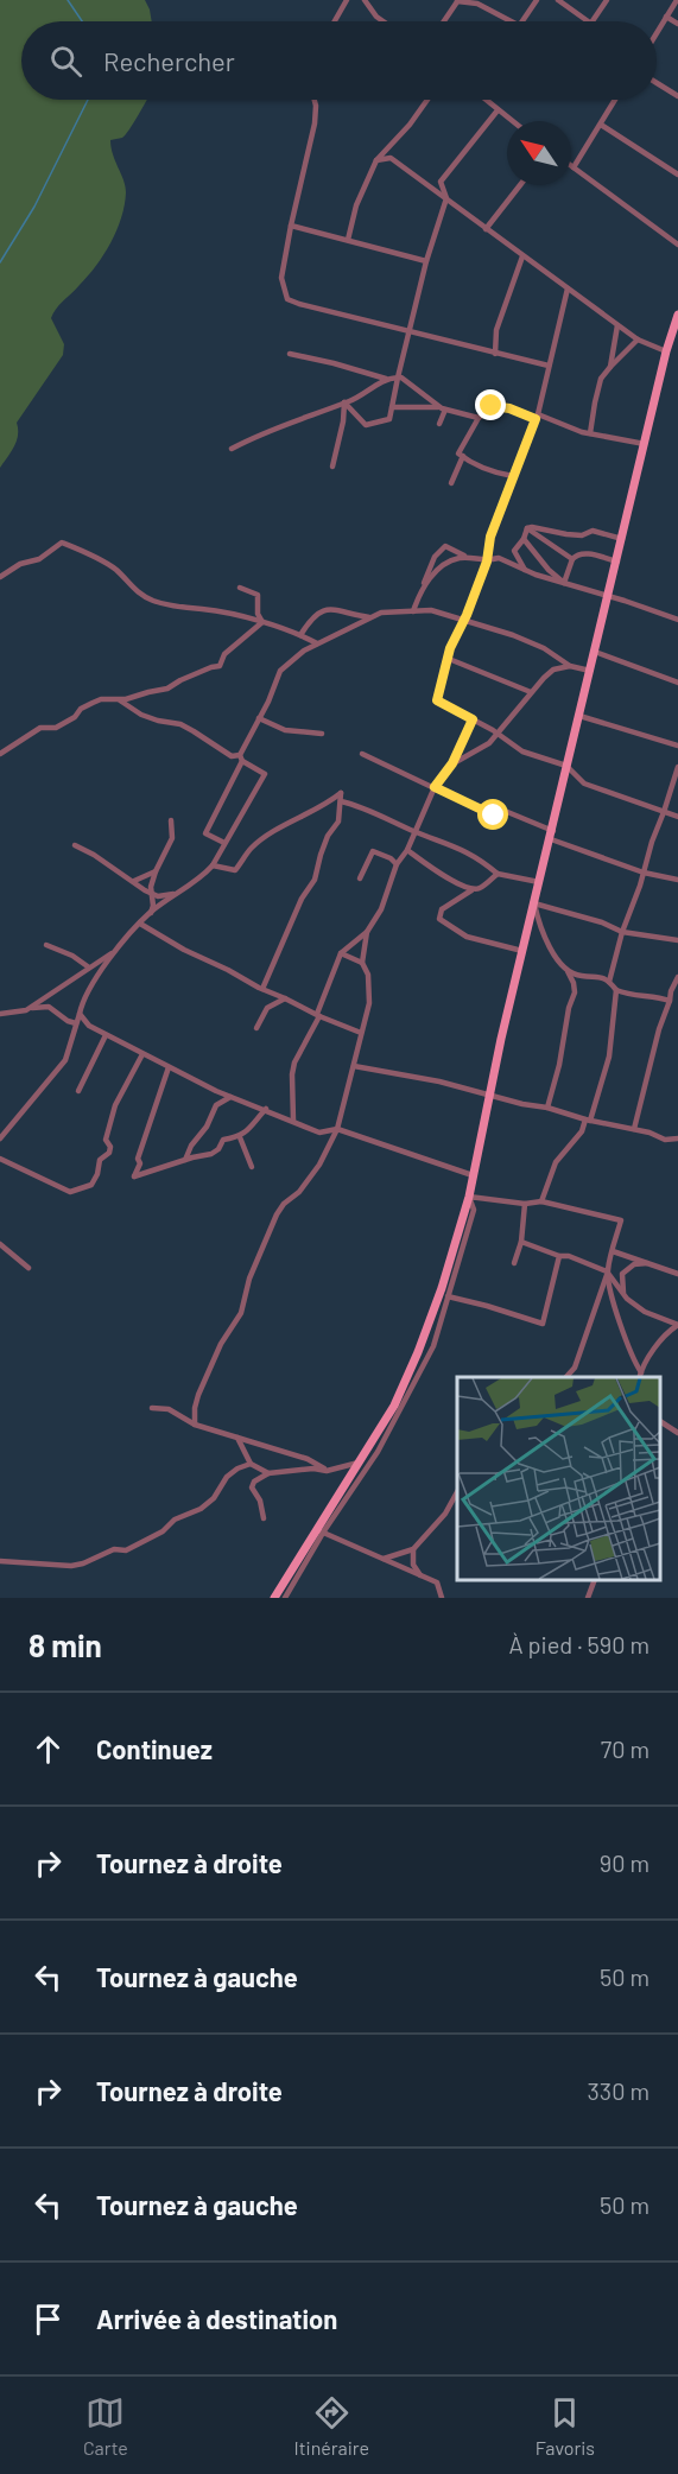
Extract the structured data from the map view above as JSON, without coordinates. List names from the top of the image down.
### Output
{
  "north": "top left",
  "page": {
    "search": "Rechercher",
    "heading": ["8 min", "À pied · 590 m"],
    "list": [
      ["Continuez", "70 m"],
      ["Tournez à droite", "90 m"],
      ["Tournez à gauche", "50 m"],
      ["Tournez à droite", "330 m"],
      ["Tournez à gauche", "50 m"],
      "Arrivée à destination"
    ],
    "nav": ["Carte", "Itinéraire", "Favoris"]
  }
}
